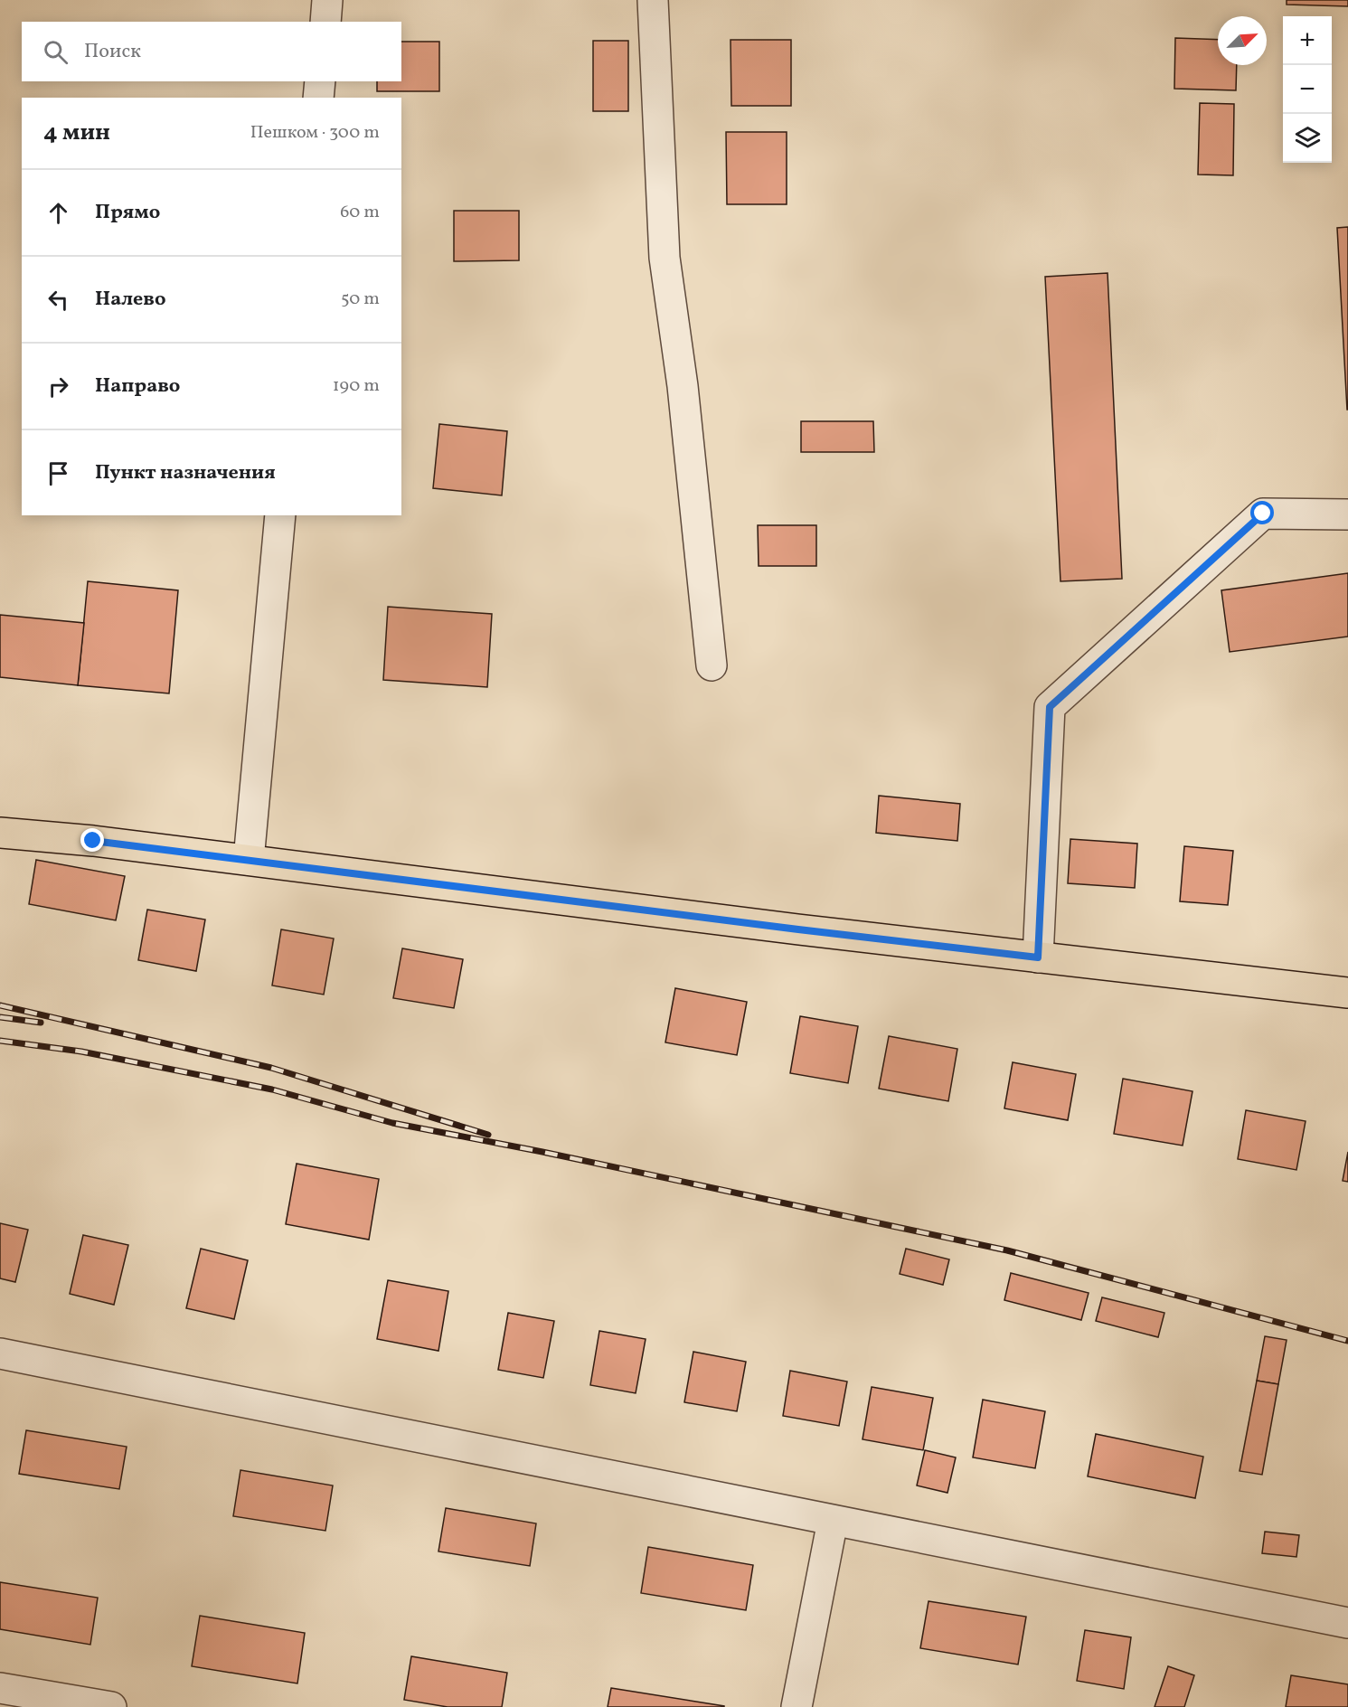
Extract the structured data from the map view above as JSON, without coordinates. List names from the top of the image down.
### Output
{
  "north": "top right",
  "page": {
    "map_buttons": ["+", "−"],
    "search": "Поиск",
    "heading": ["4 мин", "Пешком · 300 m"],
    "list": [
      ["Прямо", "60 m"],
      ["Налево", "50 m"],
      ["Направо", "190 m"],
      "Пункт назначения"
    ]
  }
}
